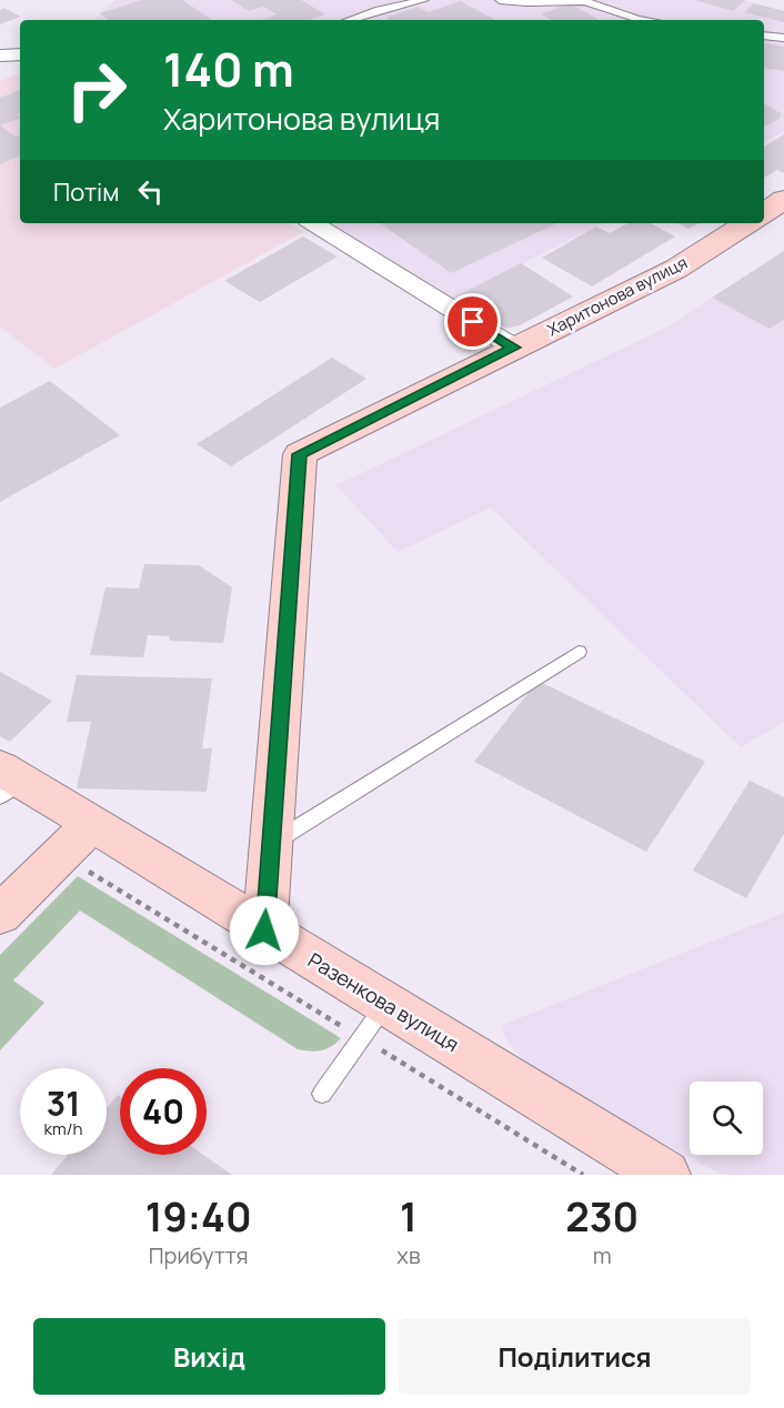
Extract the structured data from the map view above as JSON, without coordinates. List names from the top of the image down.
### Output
{
  "streets": {
    "street": ["Харитонова вулиця", "Разенкова вулиця"]
  },
  "crossings": [
    ["Харитонова вулиця", "Разенкова вулиця"]
  ],
  "page": {
    "turn": ["140 m", "Харитонова вулиця"],
    "then": "Потім",
    "speed": "31 km/h",
    "limit": "40",
    "eta": [
      "19:40",
      "Прибуття",
      "1",
      "хв",
      "230",
      "m"
    ],
    "buttons": ["Вихід", "Поділитися"]
  }
}
